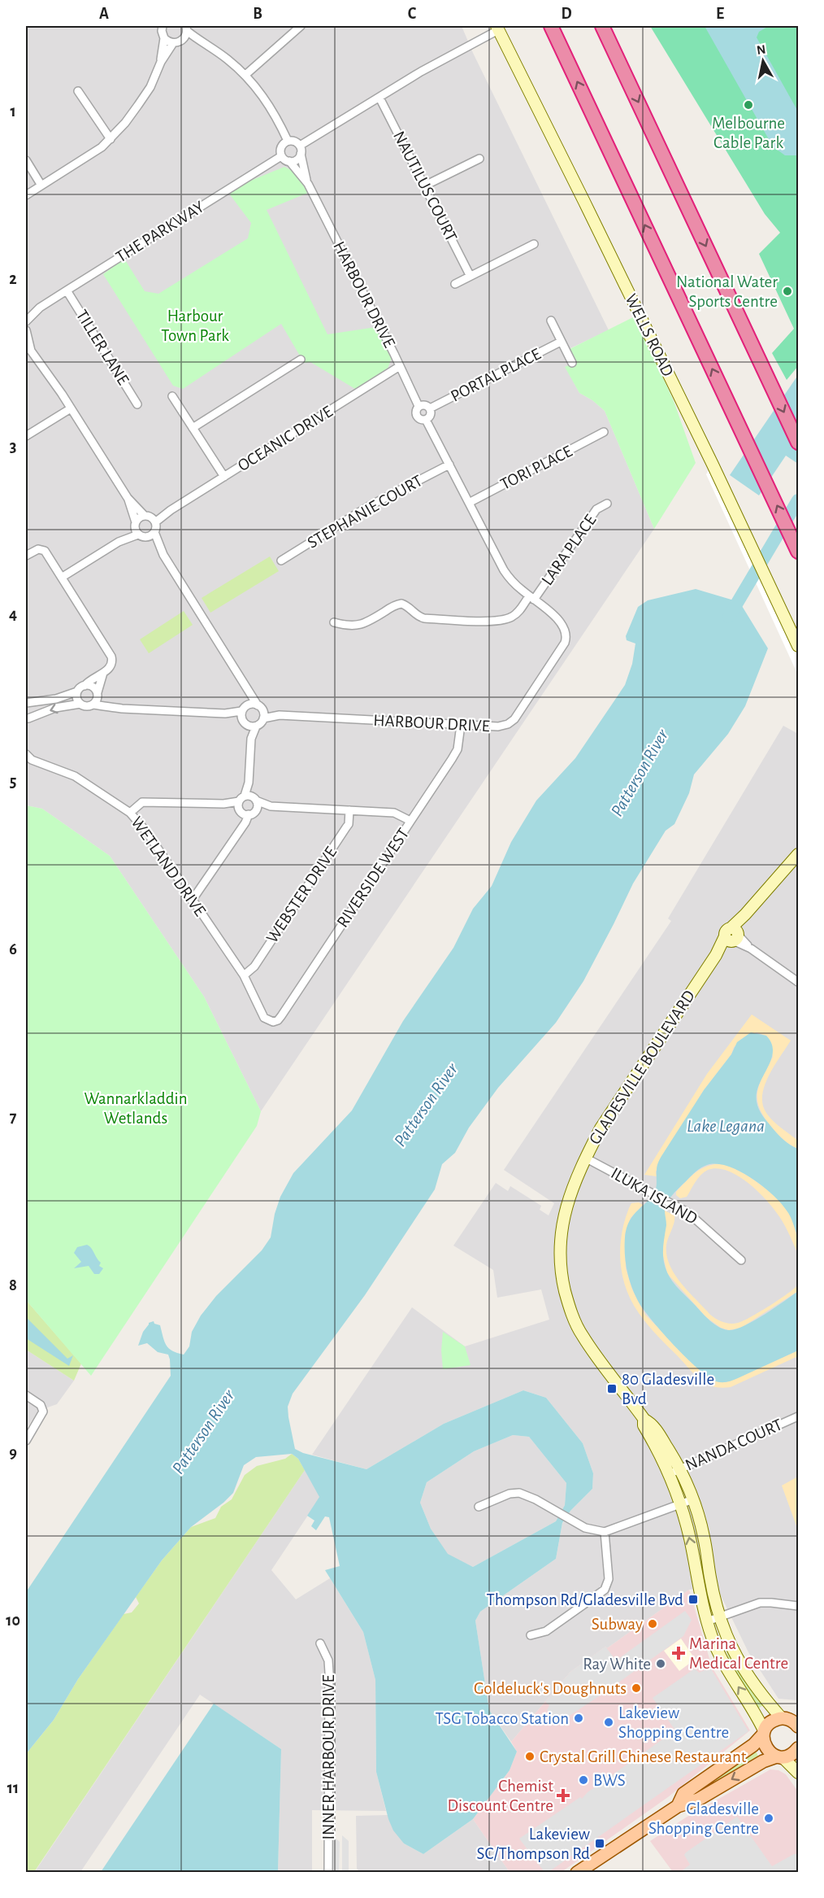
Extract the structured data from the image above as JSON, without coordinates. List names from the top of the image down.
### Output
{
  "streets": {
    "main road": ["WELLS ROAD", "GLADESVILLE BOULEVARD"],
    "street": [
      "NAUTILUS COURT",
      "THE PARKWAY",
      "HARBOUR DRIVE",
      "TILLER LANE",
      "PORTAL PLACE",
      "OCEANIC DRIVE",
      "TORI PLACE",
      "STEPHANIE COURT",
      "LARA PLACE",
      "WETLAND DRIVE",
      "RIVERSIDE WEST",
      "WEBSTER DRIVE",
      "ILUKA ISLAND",
      "NANDA COURT",
      "INNER HARBOUR DRIVE"
    ]
  },
  "crossings": [
    ["THE PARKWAY", "HARBOUR DRIVE"],
    ["THE PARKWAY", "TILLER LANE"],
    ["HARBOUR DRIVE", "PORTAL PLACE"],
    ["HARBOUR DRIVE", "OCEANIC DRIVE"],
    ["HARBOUR DRIVE", "TORI PLACE"],
    ["HARBOUR DRIVE", "STEPHANIE COURT"],
    ["HARBOUR DRIVE", "LARA PLACE"],
    ["HARBOUR DRIVE", "RIVERSIDE WEST"],
    ["WETLAND DRIVE", "RIVERSIDE WEST"],
    ["WETLAND DRIVE", "WEBSTER DRIVE"],
    ["GLADESVILLE BOULEVARD", "ILUKA ISLAND"],
    ["GLADESVILLE BOULEVARD", "NANDA COURT"]
  ],
  "water": ["Patterson River", "Lake Legana"],
  "parks": ["Harbour Town Park", "Wannarkladdin Wetlands"],
  "places": {
    "other": [
      "Melbourne Cable Park",
      "National Water Sports Centre",
      "Subway",
      "Ray White",
      "Goldeluck's Doughnuts",
      "TSG Tobacco Station",
      "Lakeview Shopping Centre",
      "Crystal Grill Chinese Restaurant",
      "BWS",
      "Gladesville Shopping Centre"
    ],
    "transit": ["80 Gladesville Bvd", "Thompson Rd/Gladesville Bvd", "Lakeview SC/Thompson Rd"],
    "health": ["Marina Medical Centre", "Chemist Discount Centre"]
  },
  "north": "top",
  "grid": {
    "columns": [
      "A",
      "B",
      "C",
      "D",
      "E"
    ],
    "rows": [
      "1",
      "2",
      "3",
      "4",
      "5",
      "6",
      "7",
      "8",
      "9",
      "10",
      "11"
    ]
  }
}
